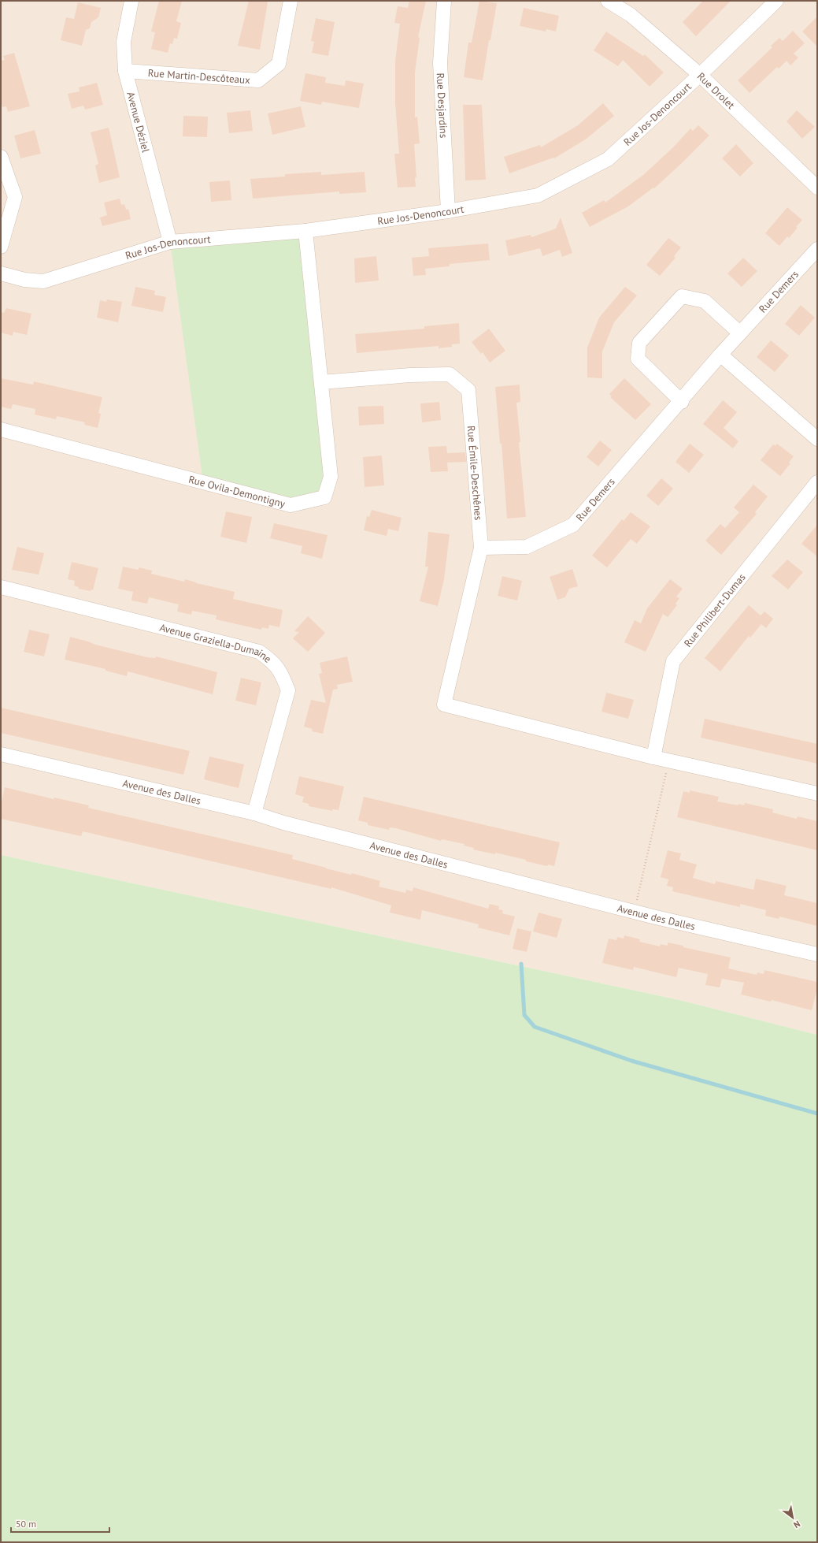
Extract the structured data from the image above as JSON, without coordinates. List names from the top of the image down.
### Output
{
  "streets": {
    "street": [
      "Rue Martin-Descôteaux",
      "Rue Drolet",
      "Rue Desjardins",
      "Rue Jos-Denoncourt",
      "Avenue Déziel",
      "Rue Demers",
      "Rue Émile-Deschênes",
      "Rue Ovila-Demontigny",
      "Rue Philibert-Dumas",
      "Avenue Graziella-Dumaine",
      "Avenue des Dalles"
    ]
  },
  "crossings": [
    ["Rue Martin-Descôteaux", "Avenue Déziel"],
    ["Rue Drolet", "Rue Jos-Denoncourt"],
    ["Rue Desjardins", "Rue Jos-Denoncourt"],
    ["Rue Jos-Denoncourt", "Avenue Déziel"],
    ["Rue Jos-Denoncourt", "Rue Ovila-Demontigny"],
    ["Rue Demers", "Rue Émile-Deschênes"],
    ["Rue Émile-Deschênes", "Rue Ovila-Demontigny"],
    ["Rue Émile-Deschênes", "Rue Philibert-Dumas"],
    ["Avenue Graziella-Dumaine", "Avenue des Dalles"]
  ],
  "scale_bar": "50 m",
  "north": "bottom right"
}
